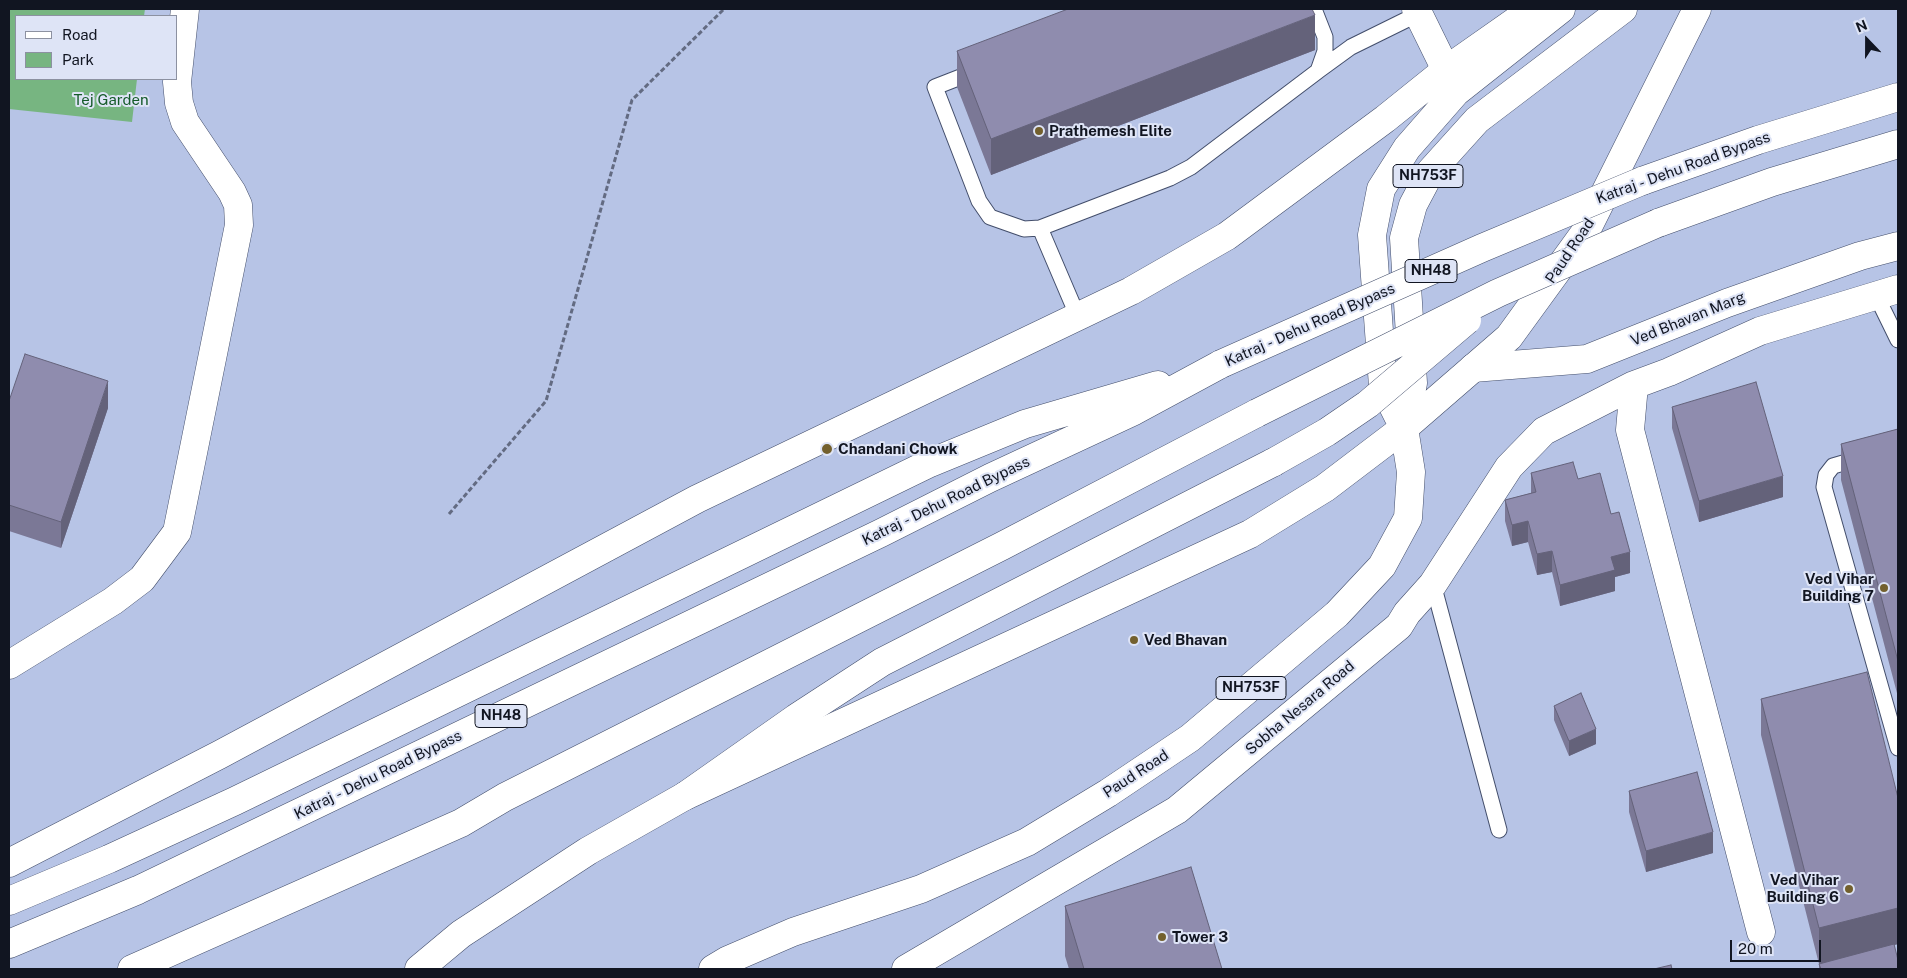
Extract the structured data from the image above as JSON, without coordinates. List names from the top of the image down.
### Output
{
  "streets": {
    "main road": [
      "Katraj - Dehu Road Bypass",
      "NH753F",
      "Paud Road",
      "NH48",
      "Ved Bhavan Marg",
      "Sobha Nesara Road"
    ]
  },
  "crossings": [
    ["Paud Road", "Ved Bhavan Marg"]
  ],
  "parks": ["Tej Garden"],
  "places": [
    "Prathemesh Elite",
    "Chandani Chowk",
    "Ved Vihar Building 7",
    "Ved Bhavan",
    "Ved Vihar Building 6",
    "Tower 3"
  ],
  "legend": ["Road", "Park"],
  "scale_bar": "20 m",
  "north": "top"
}
